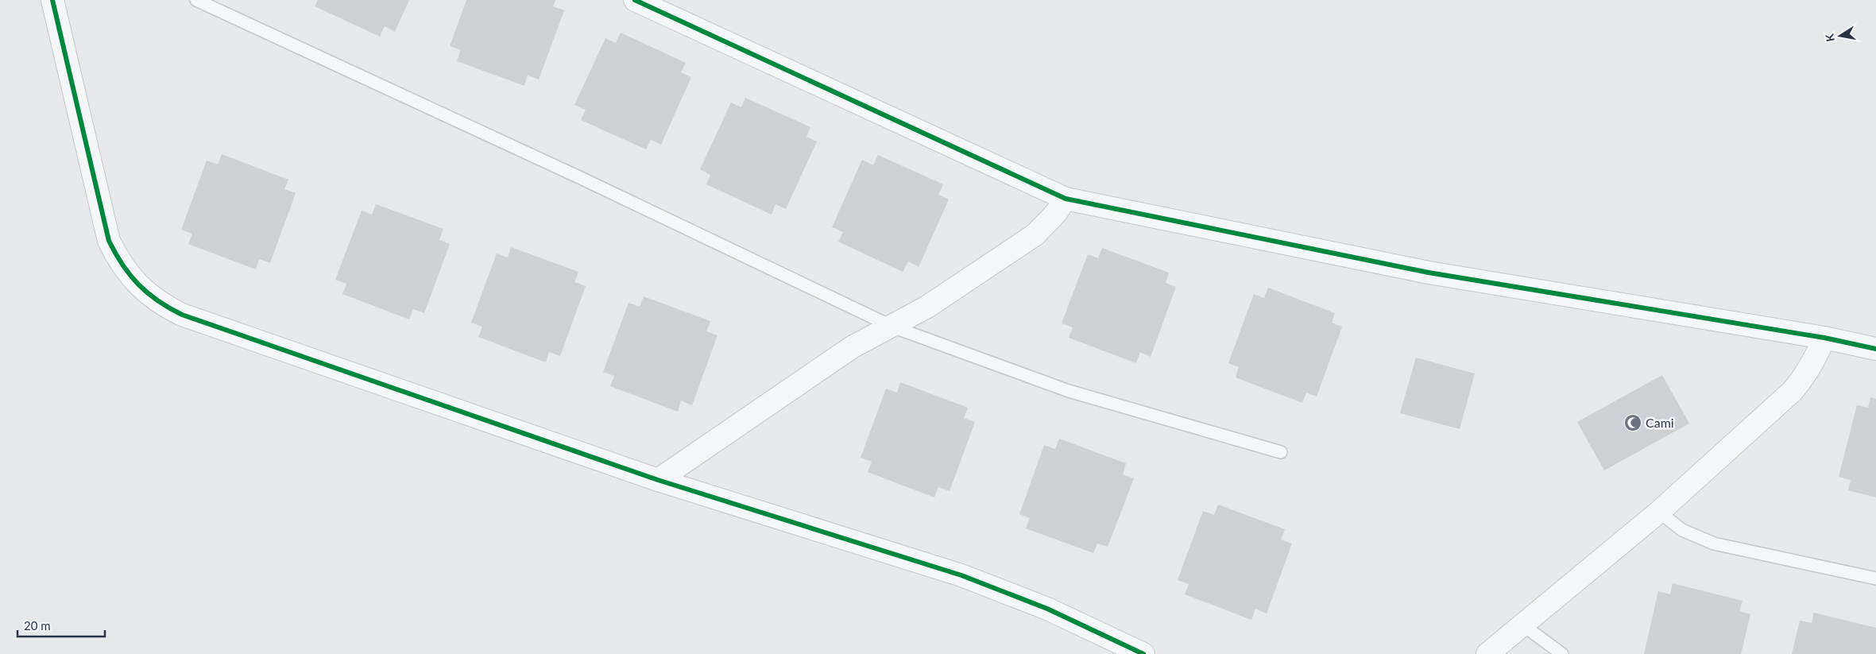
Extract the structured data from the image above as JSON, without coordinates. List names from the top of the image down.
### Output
{
  "places": {
    "mosque": ["Cami"]
  },
  "scale_bar": "20 m",
  "north": "left"
}
